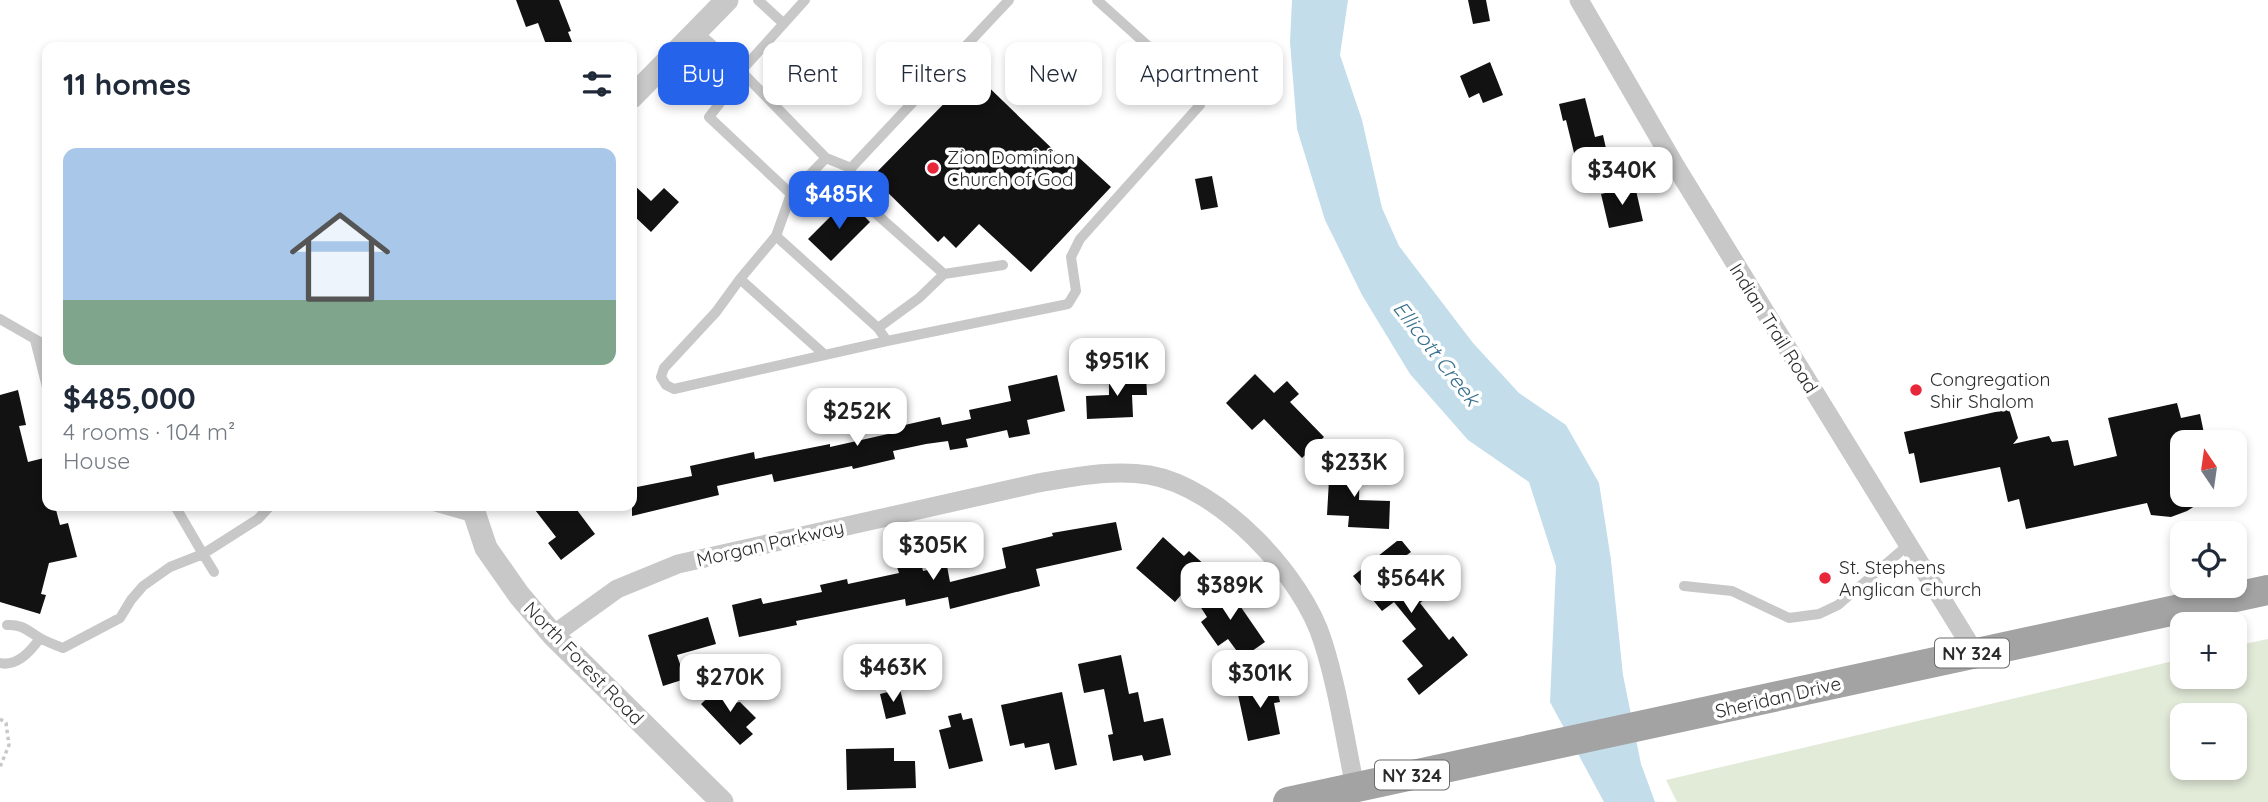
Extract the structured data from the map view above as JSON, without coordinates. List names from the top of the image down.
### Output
{
  "streets": {
    "main road": ["NY 324", "Sheridan Drive"],
    "street": ["Indian Trail Road", "Morgan Parkway", "North Forest Road"]
  },
  "crossings": [
    ["Indian Trail Road", "Sheridan Drive"],
    ["Morgan Parkway", "North Forest Road"],
    ["Morgan Parkway", "Sheridan Drive"]
  ],
  "water": ["Ellicott Creek"],
  "places": ["Zion Dominion Church of God", "Congregation Shir Shalom", "St. Stephens Anglican Church"],
  "north": "top",
  "page": {
    "chip": [
      "Buy",
      "Rent",
      "Filters",
      "New",
      "Apartment"
    ],
    "heading": "11 homes",
    "list": [
      {
        "name": "$485,000",
        "note": "4 rooms · 104 m² · House"
      }
    ],
    "price": [
      "$340K",
      "$485K",
      "$951K",
      "$252K",
      "$233K",
      "$305K",
      "$564K",
      "$389K",
      "$463K",
      "$301K",
      "$270K"
    ],
    "map_buttons": ["+", "−"]
  }
}
